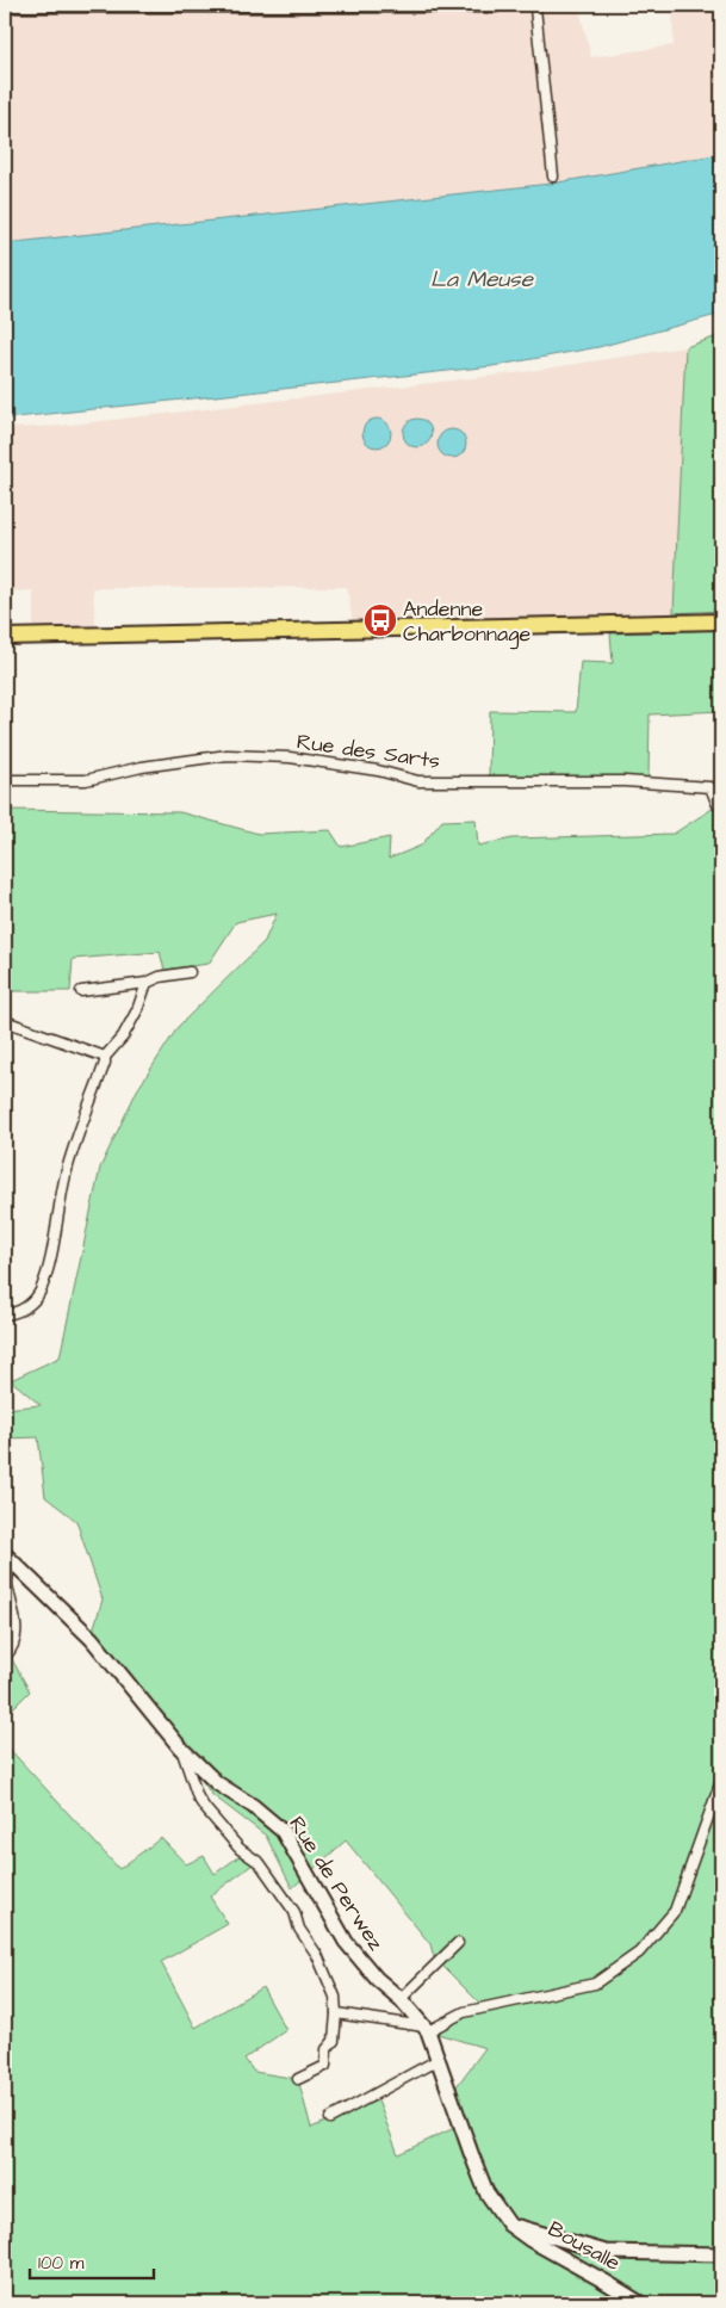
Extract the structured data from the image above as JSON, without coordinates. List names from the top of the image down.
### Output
{
  "streets": {
    "street": ["Rue des Sarts", "Rue de Perwez", "Bousalle"]
  },
  "crossings": [
    ["Rue de Perwez", "Bousalle"]
  ],
  "water": ["La Meuse"],
  "places": {
    "bus stop": ["Andenne Charbonnage"]
  },
  "scale_bar": "100 m"
}
